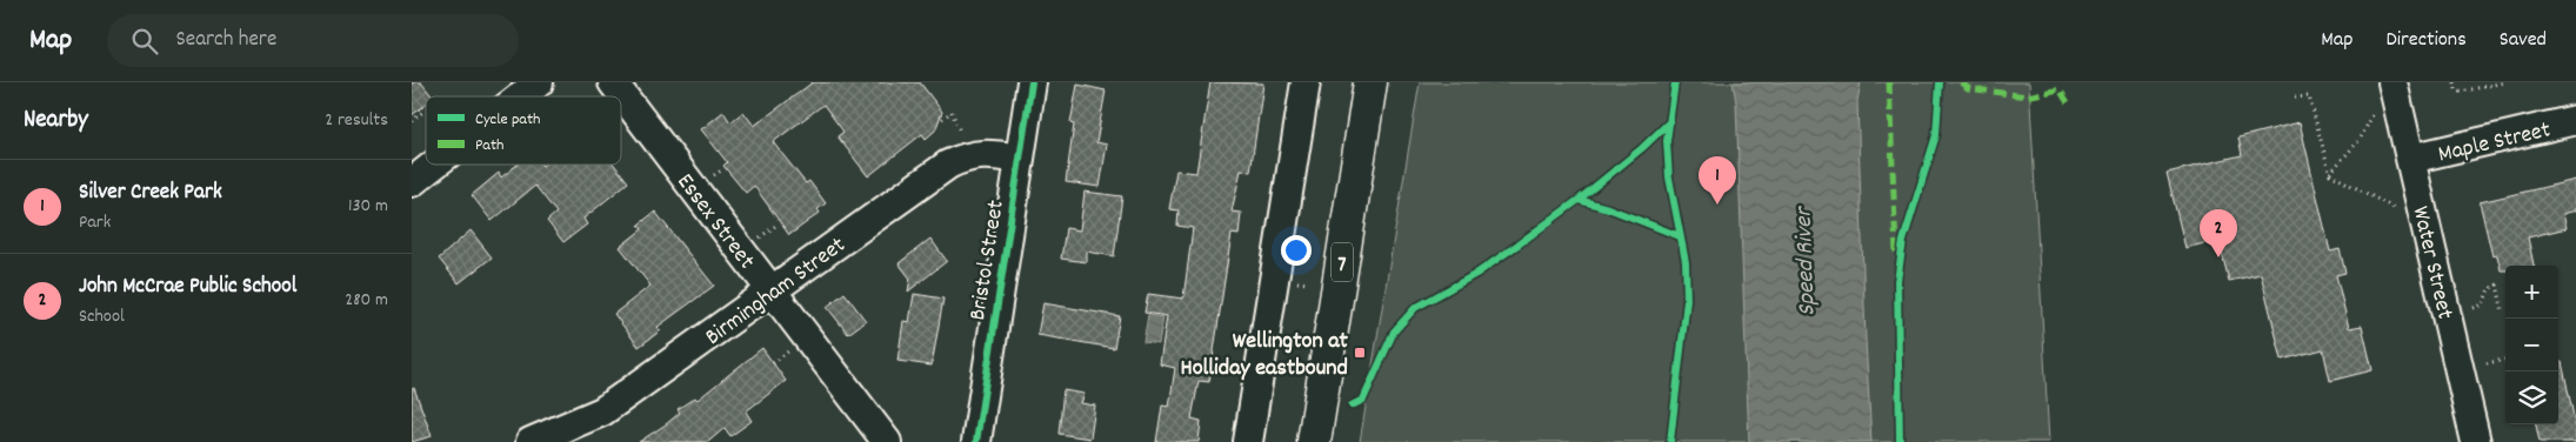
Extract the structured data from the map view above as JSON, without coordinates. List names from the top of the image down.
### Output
{
  "streets": {
    "main road": ["7"],
    "street": [
      "Maple Street",
      "Essex Street",
      "Bristol Street",
      "Water Street",
      "Birmingham Street"
    ]
  },
  "crossings": [
    ["Maple Street", "Water Street"],
    ["Essex Street", "Birmingham Street"],
    ["Bristol Street", "Birmingham Street"]
  ],
  "water": ["Speed River"],
  "places": {
    "transit": ["Wellington at Holliday eastbound"]
  },
  "legend": ["Cycle path", "Path"],
  "page": {
    "header": "Map",
    "search": "Search here",
    "nav": ["Map", "Directions", "Saved"],
    "heading": ["Nearby", "2 results"],
    "pins": ["1", "2"],
    "list": [
      {
        "mark": "1",
        "name": "Silver Creek Park",
        "note": "Park",
        "value": "130 m"
      },
      {
        "mark": "2",
        "name": "John McCrae Public School",
        "note": "School",
        "value": "280 m"
      }
    ],
    "map_buttons": ["+", "−"]
  }
}
